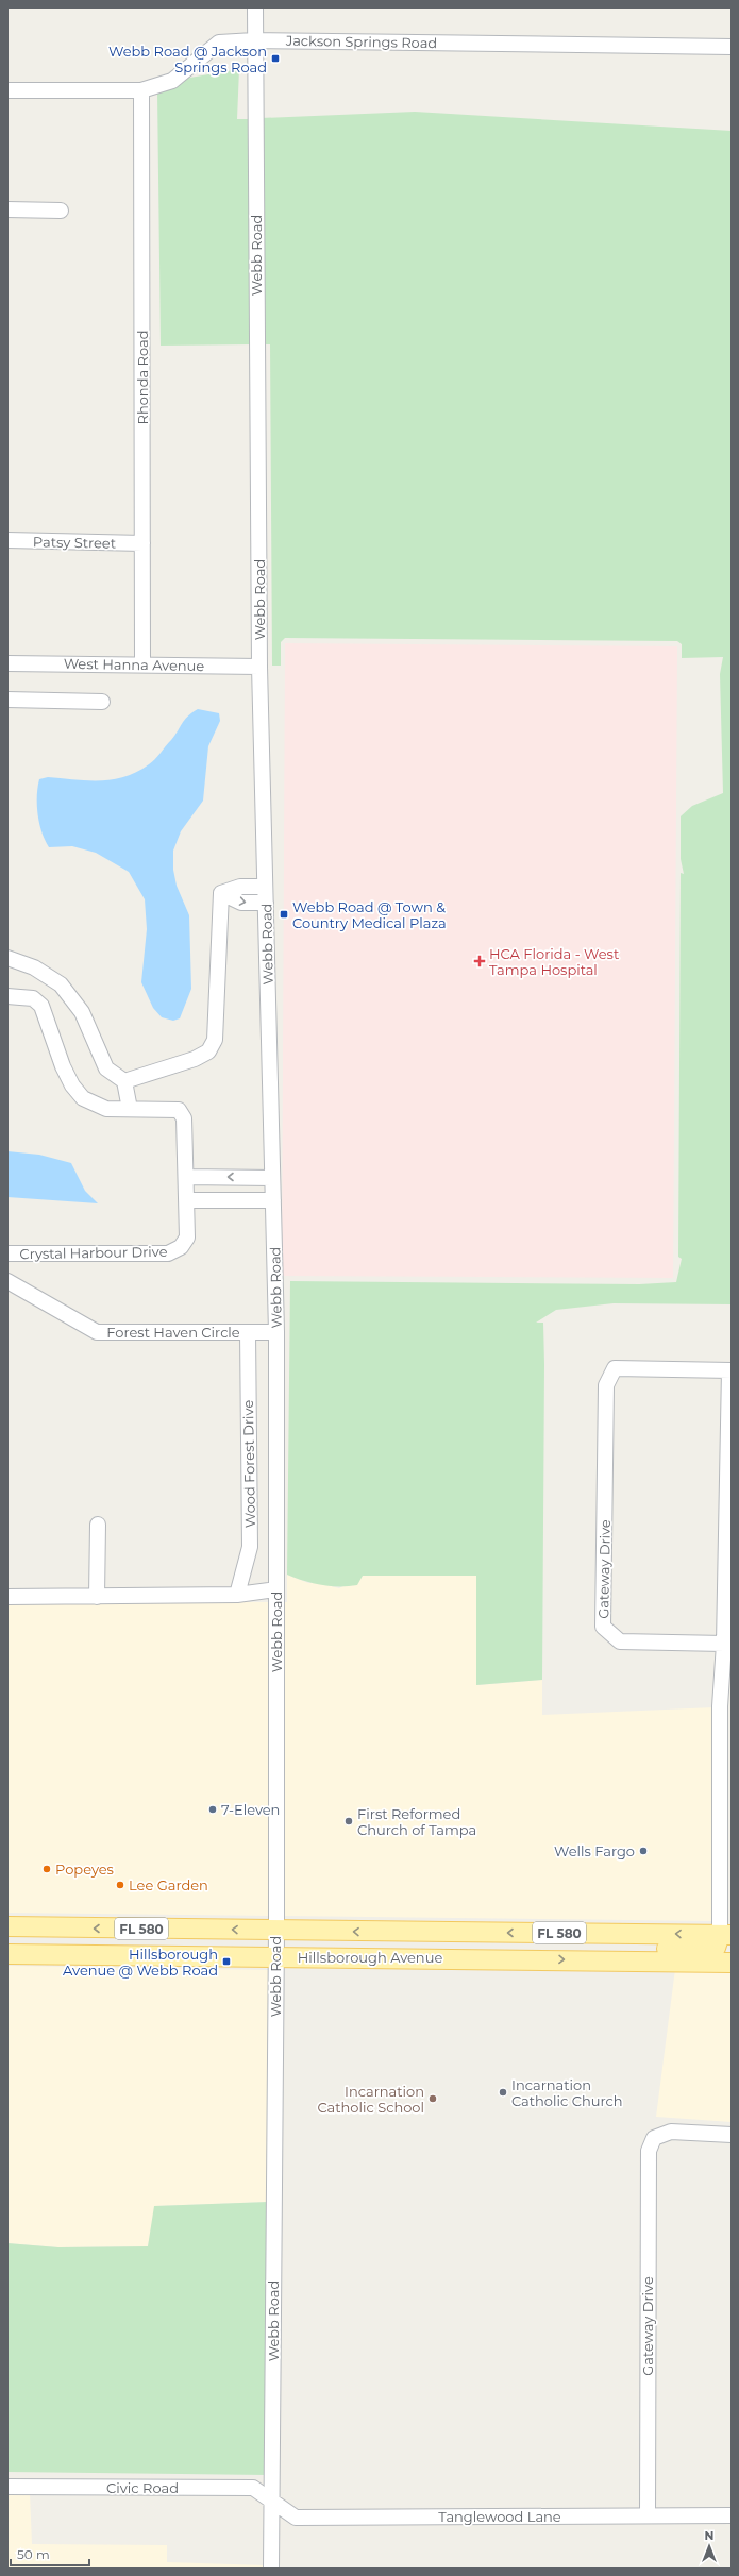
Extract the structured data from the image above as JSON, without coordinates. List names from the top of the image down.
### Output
{
  "streets": {
    "main road": ["FL 580", "Hillsborough Avenue"],
    "street": [
      "Jackson Springs Road",
      "Webb Road",
      "Rhonda Road",
      "Patsy Street",
      "West Hanna Avenue",
      "Crystal Harbour Drive",
      "Forest Haven Circle",
      "Wood Forest Drive",
      "Gateway Drive",
      "Civic Road",
      "Tanglewood Lane"
    ]
  },
  "crossings": [
    ["Jackson Springs Road", "Webb Road"],
    ["Jackson Springs Road", "Rhonda Road"],
    ["Webb Road", "West Hanna Avenue"],
    ["Webb Road", "Forest Haven Circle"],
    ["Webb Road", "Hillsborough Avenue"],
    ["Webb Road", "Civic Road"],
    ["Webb Road", "Tanglewood Lane"],
    ["Rhonda Road", "Patsy Street"],
    ["Rhonda Road", "West Hanna Avenue"],
    ["Forest Haven Circle", "Wood Forest Drive"],
    ["Gateway Drive", "Tanglewood Lane"],
    ["Civic Road", "Tanglewood Lane"]
  ],
  "places": {
    "transit": ["Webb Road @ Jackson Springs Road", "Webb Road @ Town & Country Medical Plaza", "Hillsborough Avenue @ Webb Road"],
    "health": ["HCA Florida - West Tampa Hospital"],
    "other": [
      "7-Eleven",
      "First Reformed Church of Tampa",
      "Wells Fargo",
      "Popeyes",
      "Lee Garden",
      "Incarnation Catholic Church",
      "Incarnation Catholic School"
    ]
  },
  "scale_bar": "50 m",
  "north": "top"
}
